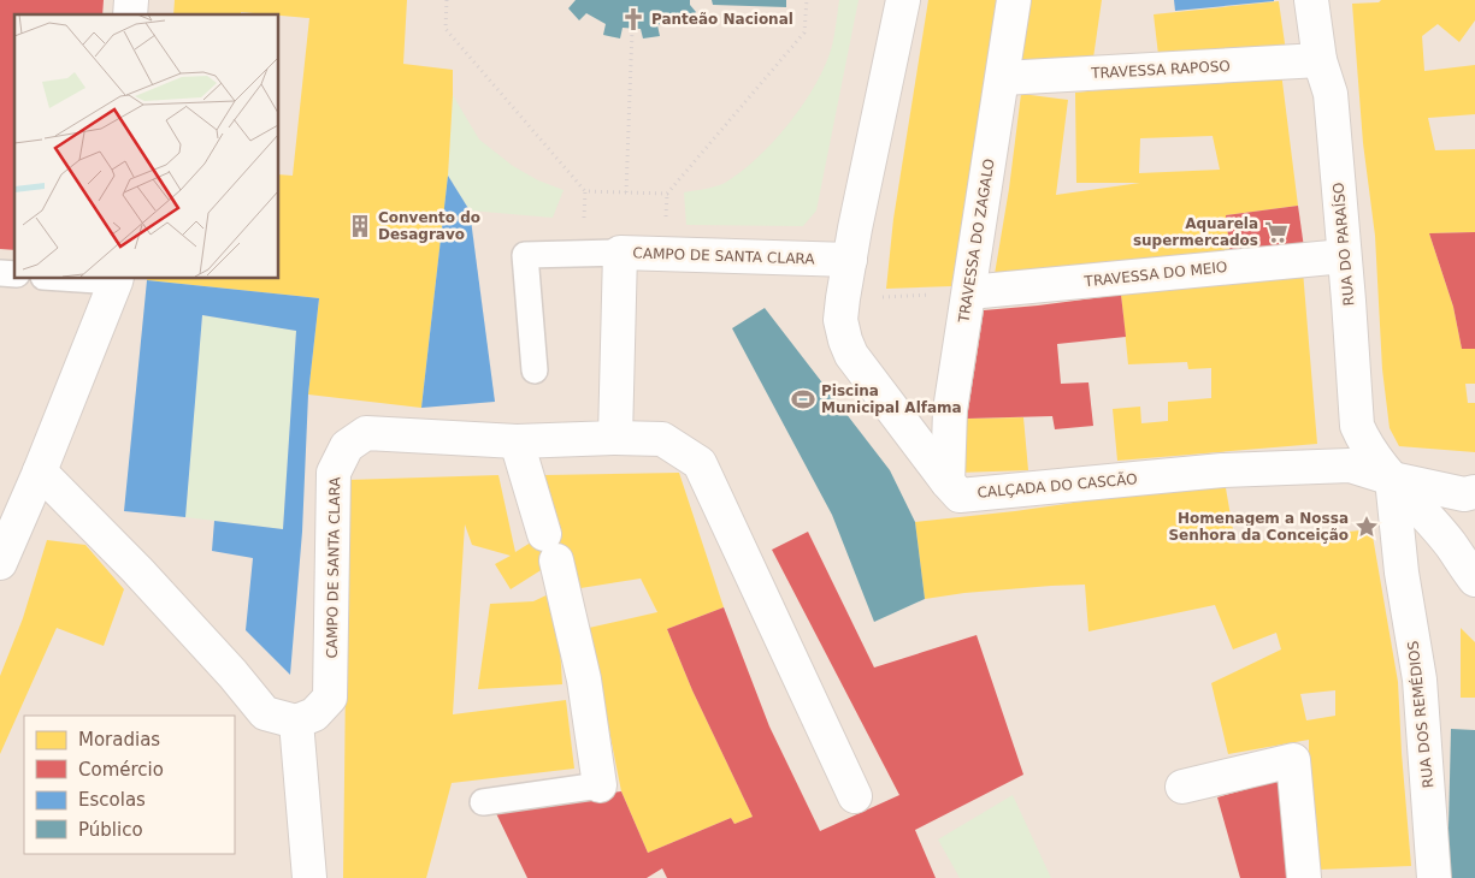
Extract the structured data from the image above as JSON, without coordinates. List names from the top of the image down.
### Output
{
  "streets": {
    "street": [
      "TRAVESSA RAPOSO",
      "TRAVESSA DO ZAGALO",
      "RUA DO PARAÍSO",
      "CAMPO DE SANTA CLARA",
      "TRAVESSA DO MEIO",
      "CALÇADA DO CASCÃO",
      "RUA DOS REMÉDIOS"
    ]
  },
  "crossings": [
    ["TRAVESSA RAPOSO", "TRAVESSA DO ZAGALO"],
    ["TRAVESSA RAPOSO", "RUA DO PARAÍSO"],
    ["TRAVESSA DO ZAGALO", "TRAVESSA DO MEIO"],
    ["TRAVESSA DO ZAGALO", "CALÇADA DO CASCÃO"],
    ["RUA DO PARAÍSO", "TRAVESSA DO MEIO"],
    ["RUA DO PARAÍSO", "CALÇADA DO CASCÃO"],
    ["RUA DO PARAÍSO", "RUA DOS REMÉDIOS"],
    ["CAMPO DE SANTA CLARA", "CALÇADA DO CASCÃO"],
    ["CALÇADA DO CASCÃO", "RUA DOS REMÉDIOS"]
  ],
  "places": {
    "church": ["Panteão Nacional"],
    "building": ["Convento do Desagravo"],
    "supermarket": ["Aquarela supermercados"],
    "sports": ["Piscina Municipal Alfama"],
    "place": ["Homenagem a Nossa Senhora da Conceição"]
  },
  "legend": [
    "Moradias",
    "Comércio",
    "Escolas",
    "Público"
  ]
}
